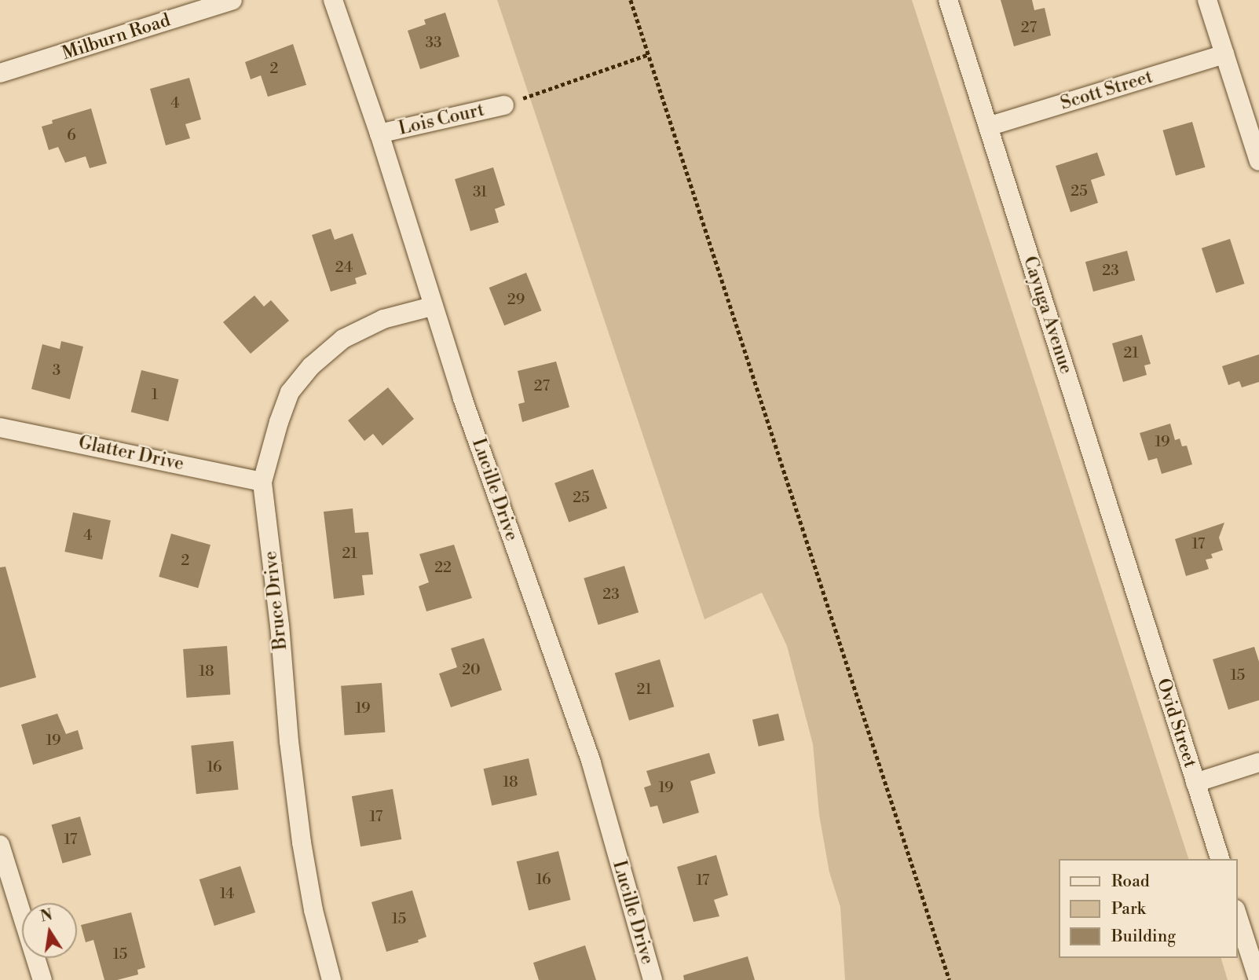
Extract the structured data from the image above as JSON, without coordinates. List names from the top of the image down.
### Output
{
  "streets": {
    "street": [
      "Milburn Road",
      "Scott Street",
      "Lois Court",
      "Cayuga Avenue",
      "Glatter Drive",
      "Lucille Drive",
      "Bruce Drive",
      "Ovid Street"
    ]
  },
  "crossings": [
    ["Scott Street", "Cayuga Avenue"],
    ["Lois Court", "Lucille Drive"],
    ["Cayuga Avenue", "Ovid Street"],
    ["Glatter Drive", "Bruce Drive"],
    ["Lucille Drive", "Bruce Drive"]
  ],
  "house_numbers": [
    "27",
    "33",
    "2",
    "4",
    "6",
    "25",
    "31",
    "24",
    "23",
    "29",
    "21",
    "3",
    "27",
    "1",
    "19",
    "25",
    "4",
    "17",
    "21",
    "2",
    "22",
    "23",
    "20",
    "18",
    "15",
    "21",
    "19",
    "19",
    "16",
    "18",
    "19",
    "17",
    "17",
    "16",
    "17",
    "14",
    "15",
    "15"
  ],
  "legend": ["Road", "Park", "Building"],
  "north": "top"
}
